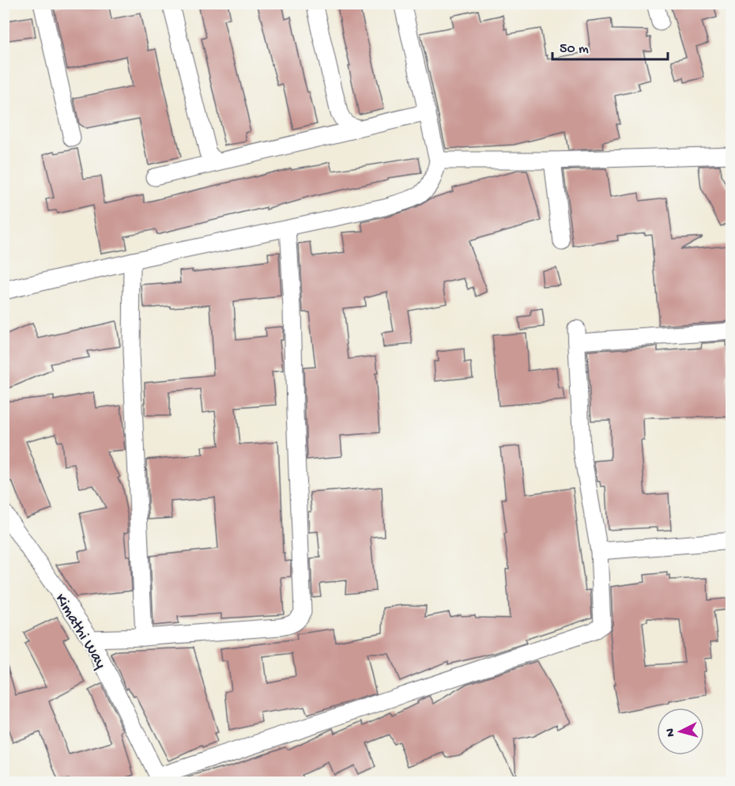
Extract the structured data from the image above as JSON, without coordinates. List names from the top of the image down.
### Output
{
  "streets": {
    "street": ["Kimathi Way"]
  },
  "scale_bar": "50 m",
  "north": "left"
}
